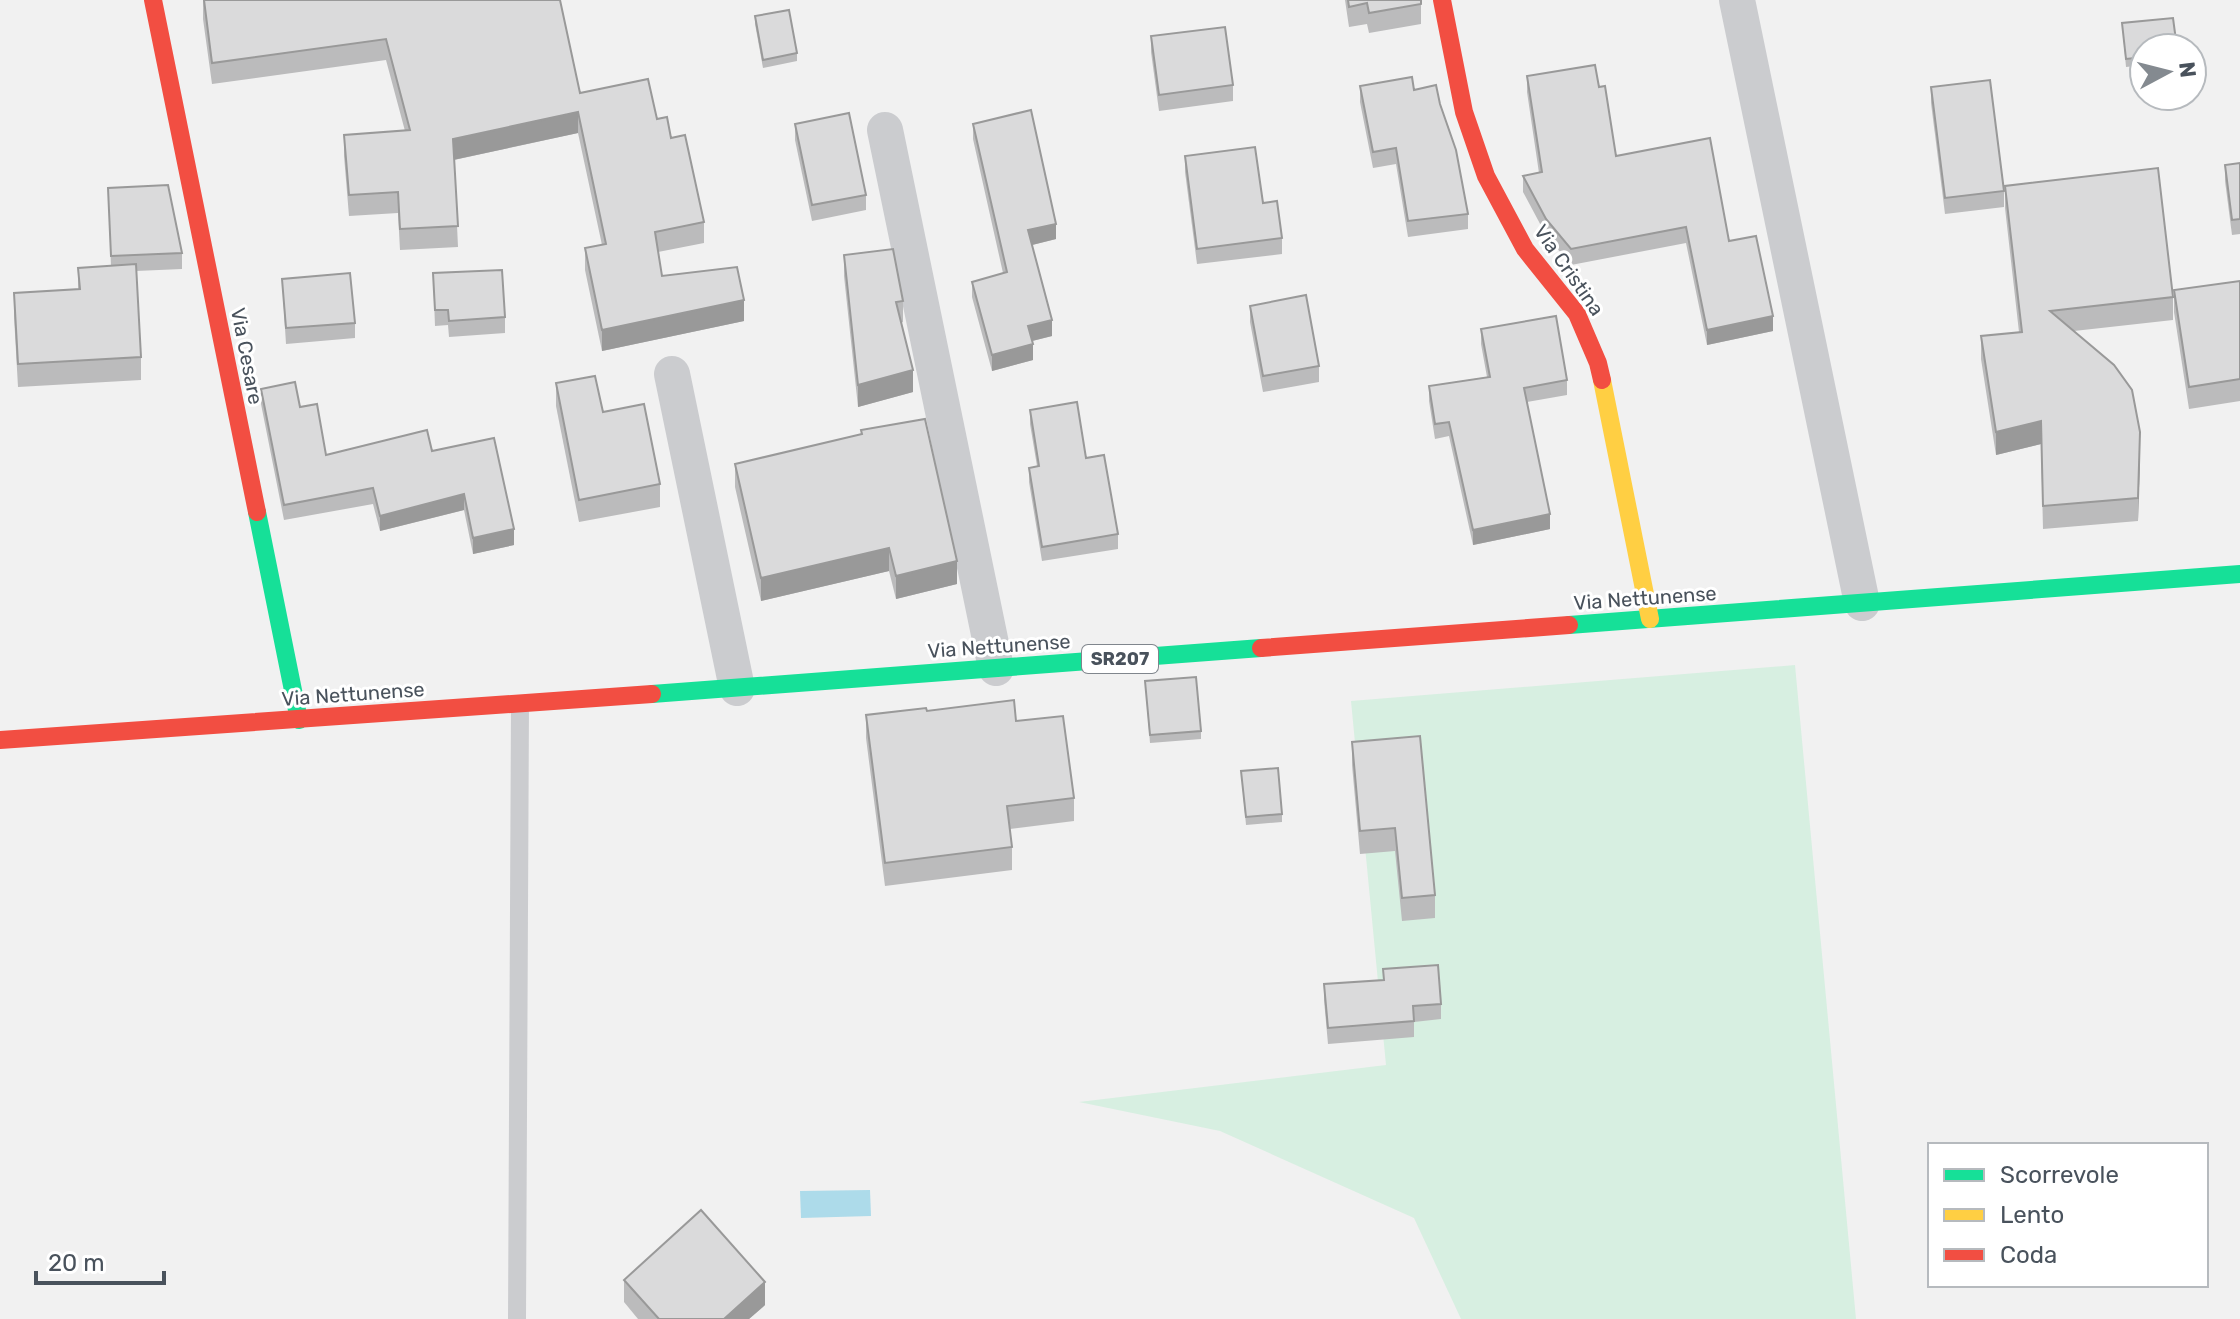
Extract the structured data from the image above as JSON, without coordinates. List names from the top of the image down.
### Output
{
  "streets": {
    "main road": [
      "Via Cristina",
      "Via Cesare",
      "Via Nettunense",
      "SR207"
    ]
  },
  "crossings": [
    ["Via Cristina", "Via Nettunense"],
    ["Via Cesare", "Via Nettunense"]
  ],
  "legend": ["Scorrevole", "Lento", "Coda"],
  "scale_bar": "20 m",
  "north": "right"
}
